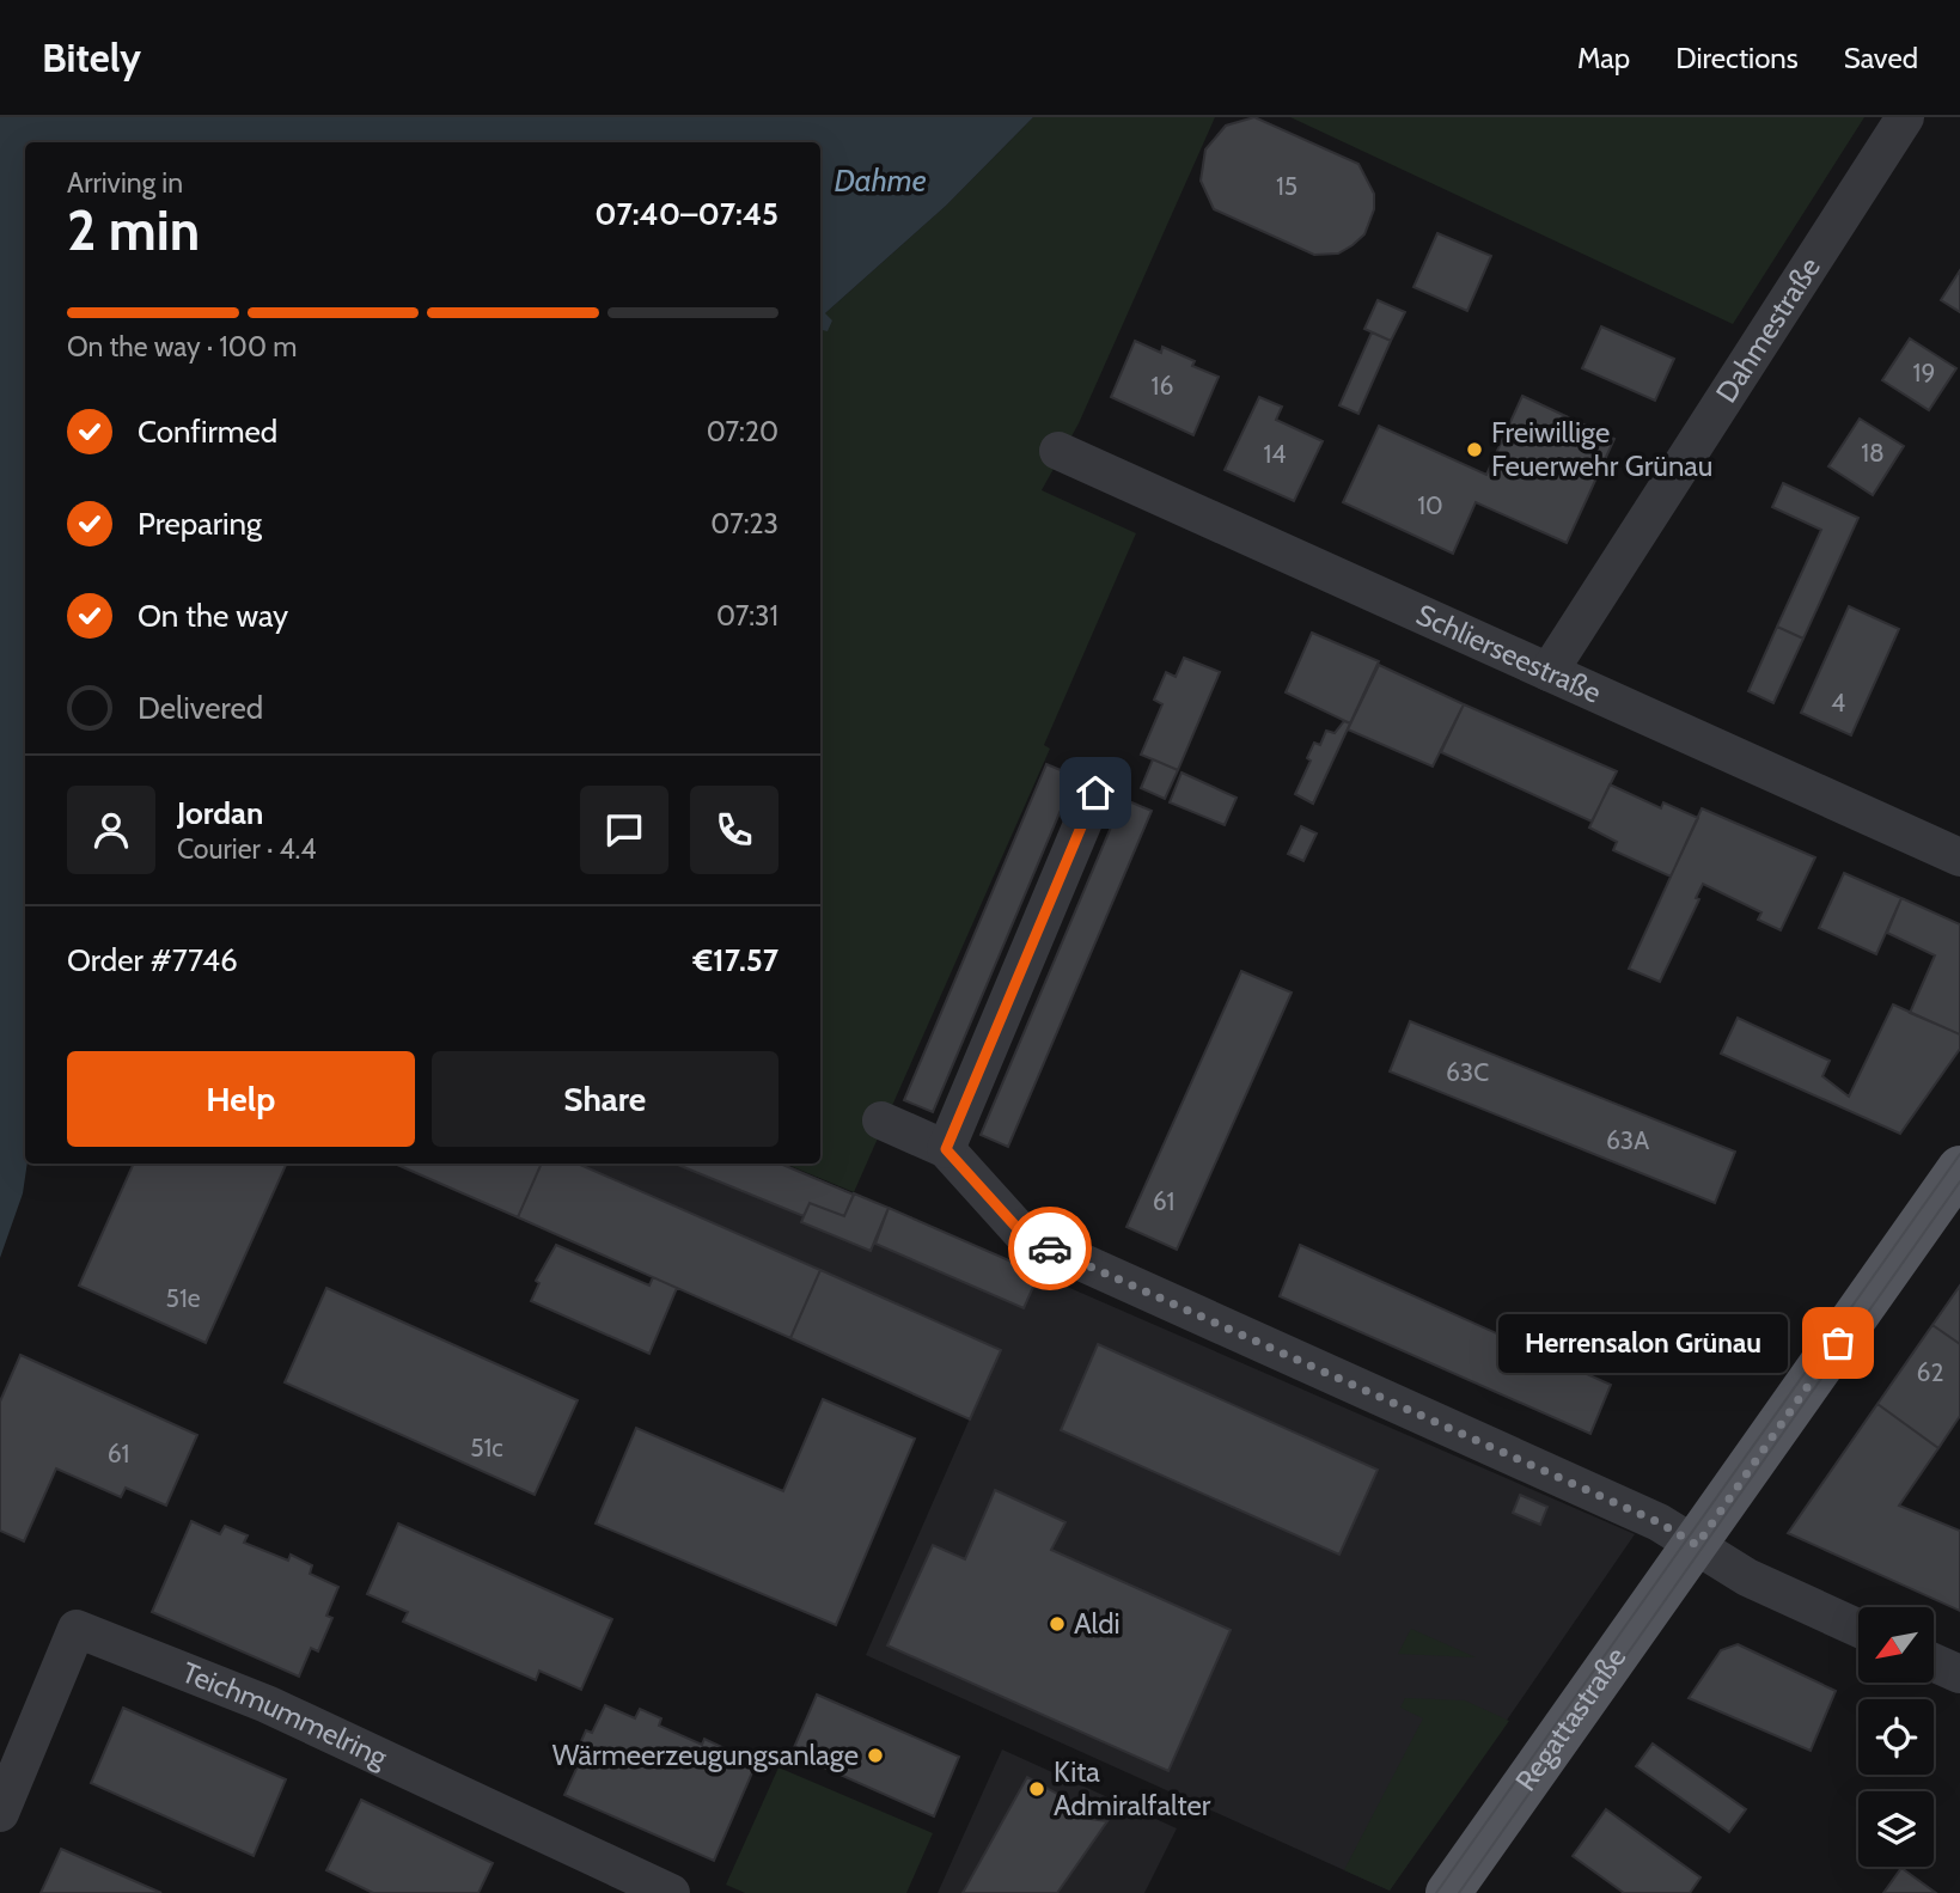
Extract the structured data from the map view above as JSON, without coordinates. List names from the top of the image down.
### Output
{
  "streets": {
    "main road": ["Regattastraße"],
    "street": ["Dahmestraße", "Schlierseestraße", "Teichmummelring"]
  },
  "crossings": [
    ["Dahmestraße", "Schlierseestraße"]
  ],
  "water": ["Dahme"],
  "places": [
    "Freiwillige Feuerwehr Grünau",
    "Herrensalon Grünau",
    "Aldi",
    "Wärmeerzeugungsanlage",
    "Kita Admiralfalter"
  ],
  "house_numbers": [
    "15",
    "19",
    "16",
    "18",
    "14",
    "10",
    "4",
    "63C",
    "63A",
    "61",
    "51e",
    "62",
    "51c",
    "61"
  ],
  "north": "bottom left",
  "page": {
    "header": "Bitely",
    "nav": ["Map", "Directions", "Saved"],
    "heading": ["2 min", "Arriving in", "07:40–07:45"],
    "panel": [
      "Jordan",
      "Courier · 4.4",
      "Order #7746",
      "€17.57"
    ],
    "bar": "On the way · 100 m",
    "list": [
      ["Confirmed", "07:20"],
      ["Preparing", "07:23"],
      ["On the way", "07:31"],
      "Delivered"
    ],
    "buttons": ["Help", "Share"],
    "bubble": "Herrensalon Grünau"
  }
}
